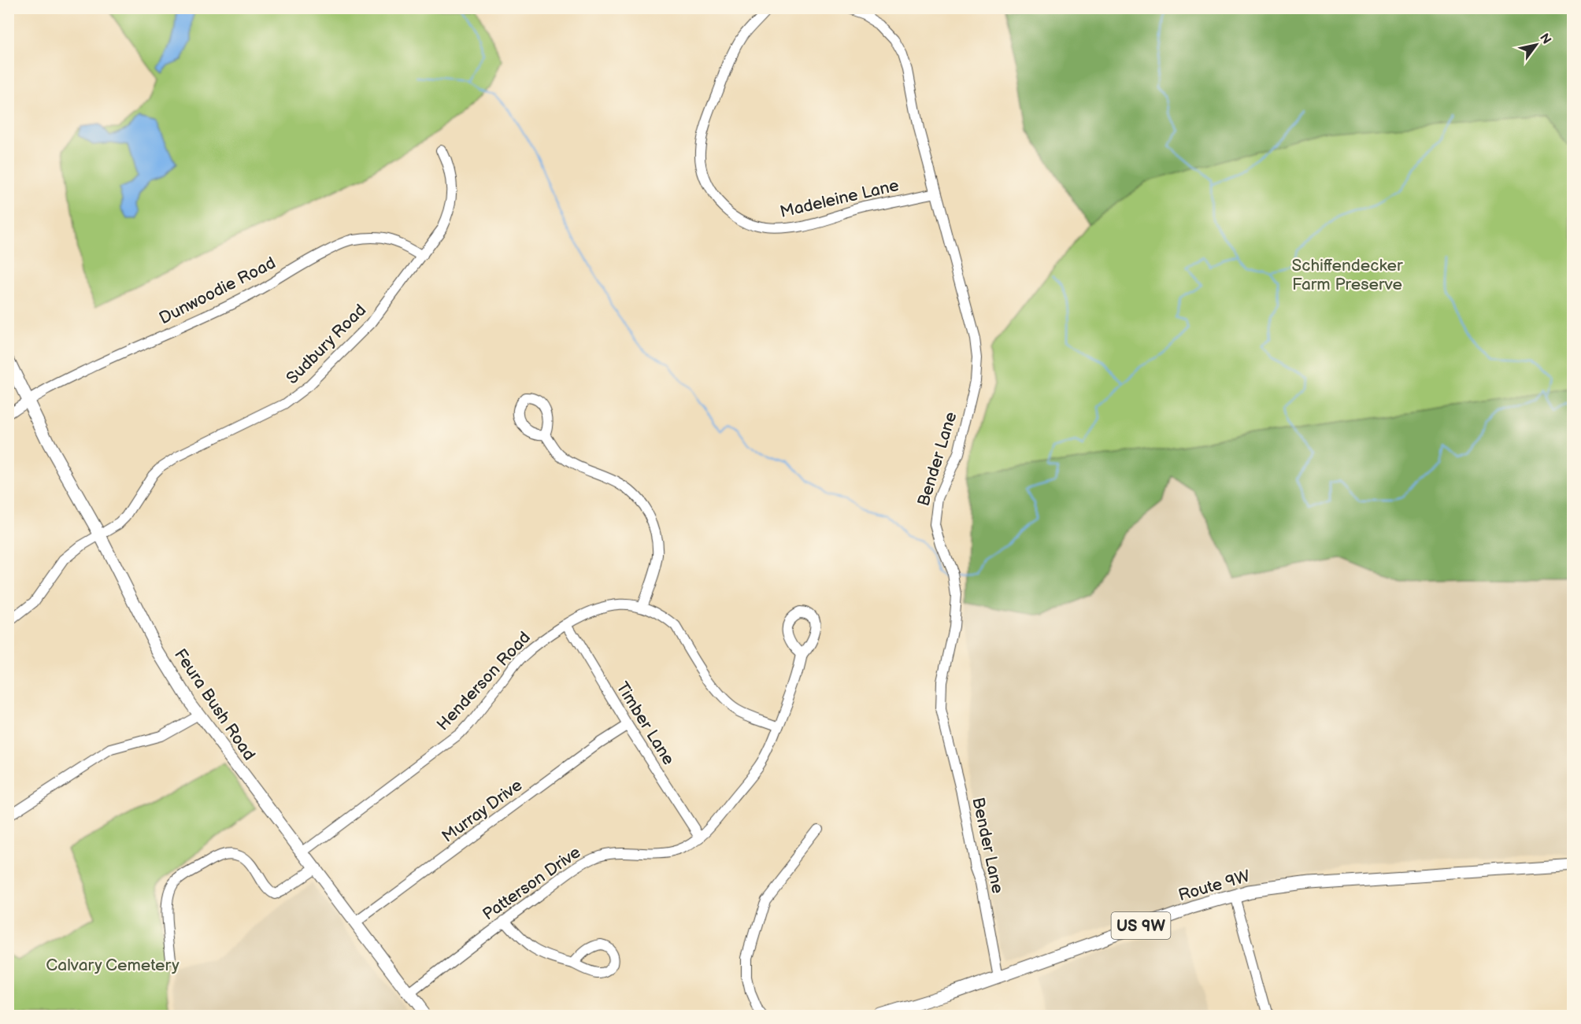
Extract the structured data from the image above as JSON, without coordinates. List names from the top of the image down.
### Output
{
  "streets": {
    "main road": ["Feura Bush Road", "Route 9W", "US 9W"],
    "street": [
      "Madeleine Lane",
      "Dunwoodie Road",
      "Sudbury Road",
      "Bender Lane",
      "Henderson Road",
      "Timber Lane",
      "Murray Drive",
      "Patterson Drive"
    ]
  },
  "crossings": [
    ["Madeleine Lane", "Bender Lane"],
    ["Dunwoodie Road", "Sudbury Road"],
    ["Dunwoodie Road", "Feura Bush Road"],
    ["Sudbury Road", "Feura Bush Road"],
    ["Bender Lane", "Route 9W"],
    ["Henderson Road", "Feura Bush Road"],
    ["Henderson Road", "Timber Lane"],
    ["Henderson Road", "Patterson Drive"],
    ["Feura Bush Road", "Murray Drive"],
    ["Feura Bush Road", "Patterson Drive"],
    ["Timber Lane", "Murray Drive"],
    ["Timber Lane", "Patterson Drive"]
  ],
  "parks": ["Schiffendecker Farm Preserve", "Calvary Cemetery"],
  "north": "top right"
}
